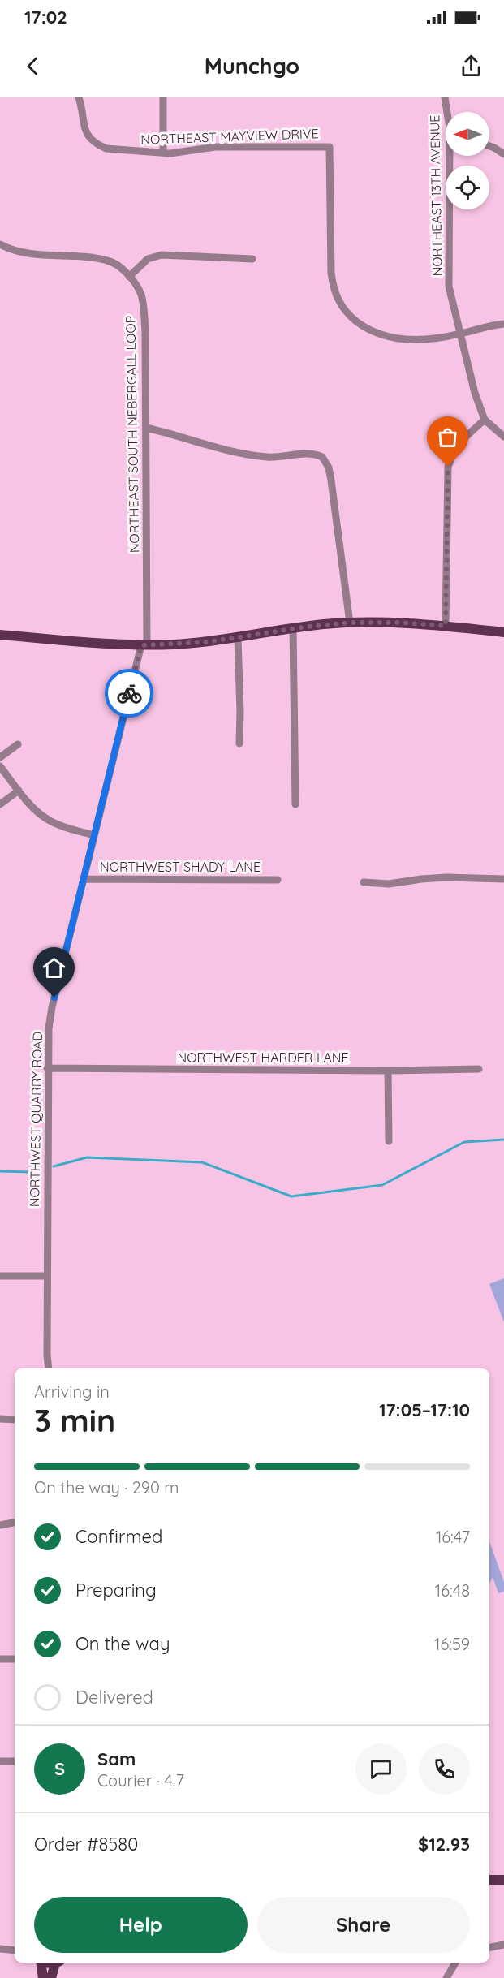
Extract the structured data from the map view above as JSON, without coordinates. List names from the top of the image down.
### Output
{
  "streets": {
    "street": [
      "NORTHEAST MAYVIEW DRIVE",
      "NORTHEAST 13TH AVENUE",
      "NORTHEAST SOUTH NEBERGALL LOOP",
      "NORTHWEST SHADY LANE",
      "NORTHWEST HARDER LANE",
      "NORTHWEST QUARRY ROAD"
    ]
  },
  "crossings": [
    ["NORTHEAST MAYVIEW DRIVE", "NORTHEAST 13TH AVENUE"],
    ["NORTHEAST SOUTH NEBERGALL LOOP", "NORTHWEST QUARRY ROAD"],
    ["NORTHWEST SHADY LANE", "NORTHWEST QUARRY ROAD"],
    ["NORTHWEST HARDER LANE", "NORTHWEST QUARRY ROAD"]
  ],
  "north": "left",
  "page": {
    "status": "17:02",
    "header": "Munchgo",
    "heading": ["3 min", "Arriving in", "17:05–17:10"],
    "panel": [
      "Sam",
      "Courier · 4.7",
      "Order #8580",
      "$12.93"
    ],
    "bar": "On the way · 290 m",
    "list": [
      ["Confirmed", "16:47"],
      ["Preparing", "16:48"],
      ["On the way", "16:59"],
      "Delivered"
    ],
    "round": "S",
    "buttons": ["Help", "Share"]
  }
}
